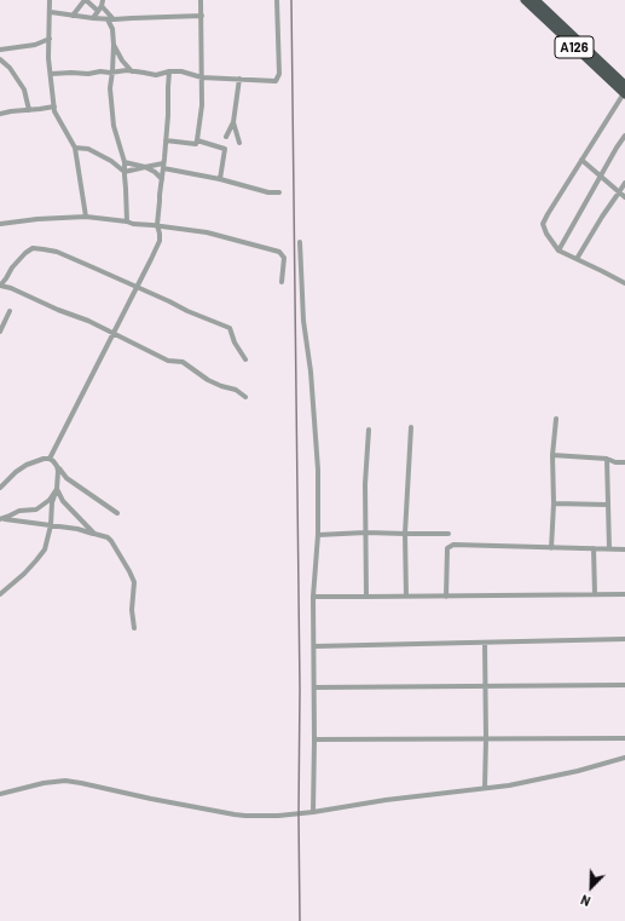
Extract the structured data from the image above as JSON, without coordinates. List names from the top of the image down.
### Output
{
  "streets": {
    "highway": ["A126"]
  },
  "north": "bottom left"
}
